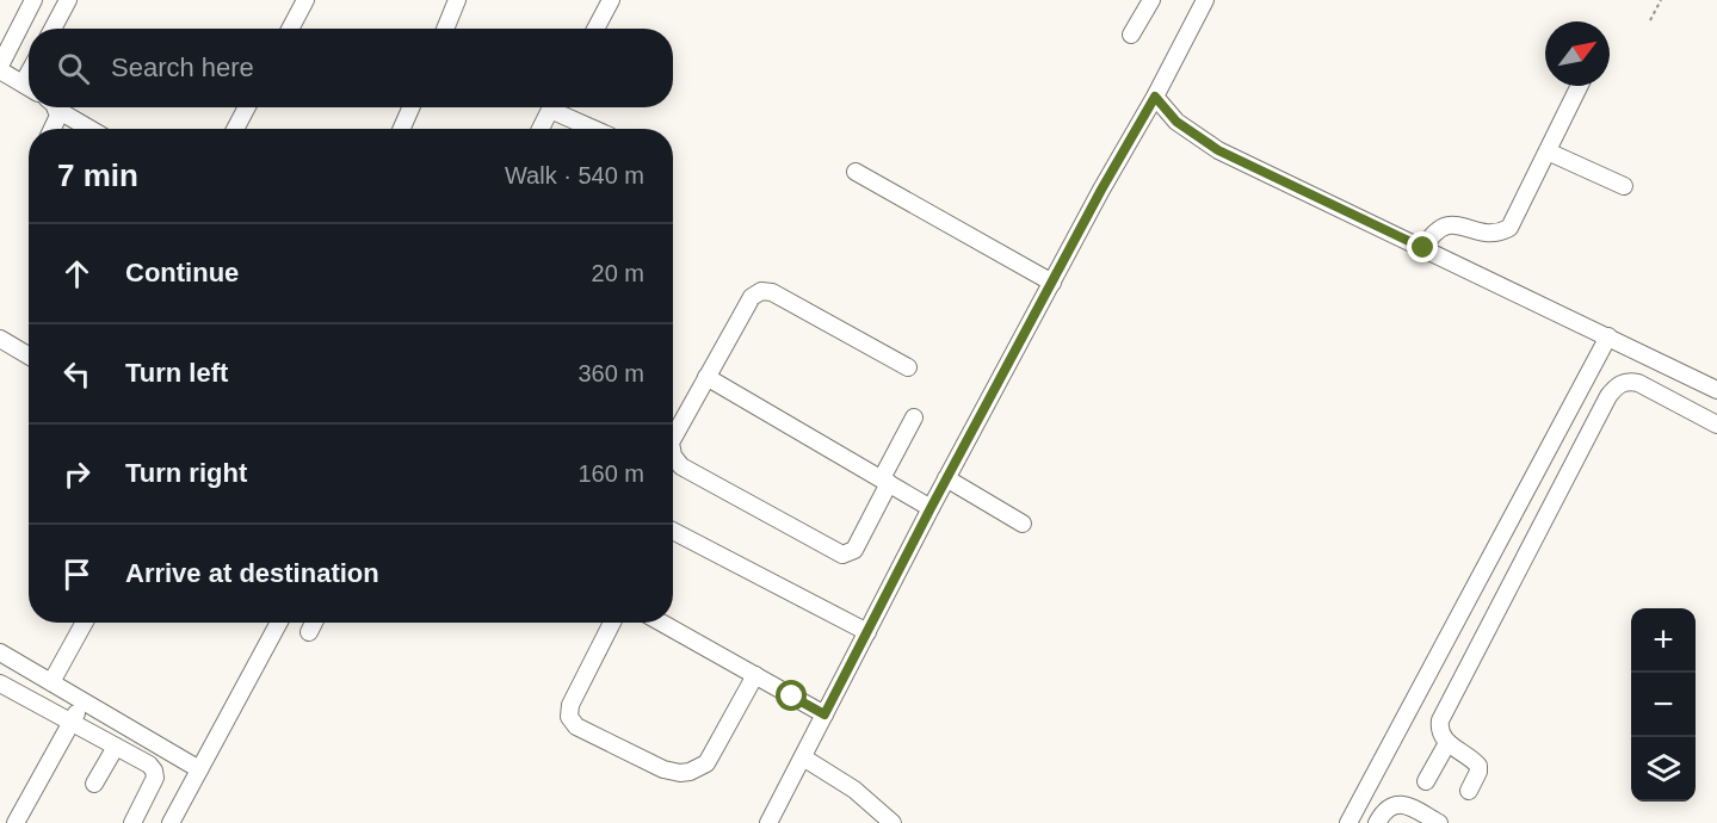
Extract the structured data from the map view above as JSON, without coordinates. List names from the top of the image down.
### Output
{
  "north": "top right",
  "page": {
    "search": "Search here",
    "heading": ["7 min", "Walk · 540 m"],
    "list": [
      ["Continue", "20 m"],
      ["Turn left", "360 m"],
      ["Turn right", "160 m"],
      "Arrive at destination"
    ],
    "map_buttons": ["+", "−"]
  }
}
